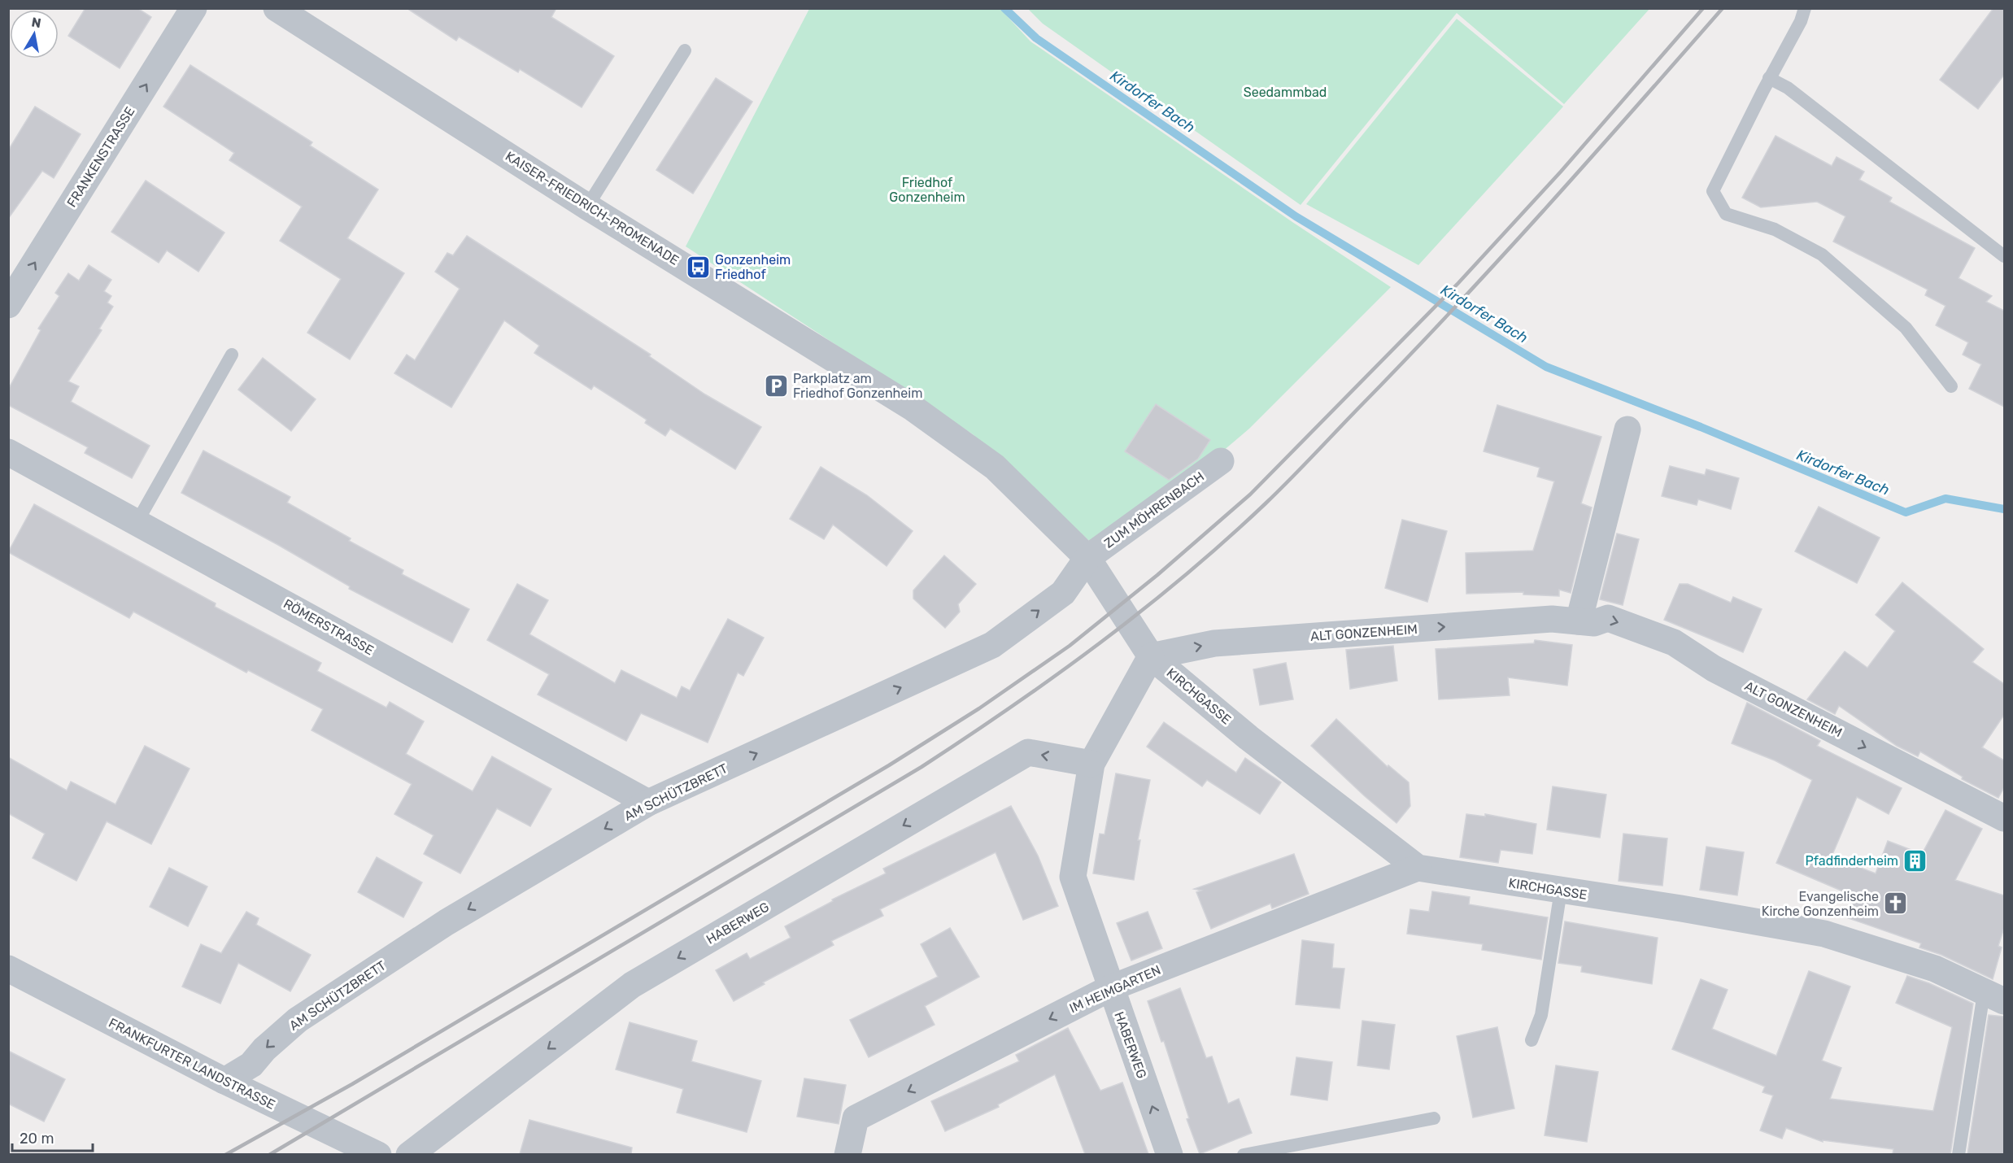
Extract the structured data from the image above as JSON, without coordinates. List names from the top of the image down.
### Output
{
  "streets": {
    "street": [
      "FRANKENSTRASSE",
      "KAISER-FRIEDRICH-PROMENADE",
      "ZUM MÖHRENBACH",
      "RÖMERSTRASSE",
      "ALT GONZENHEIM",
      "KIRCHGASSE",
      "AM SCHÜTZBRETT",
      "HABERWEG",
      "IM HEIMGARTEN",
      "FRANKFURTER LANDSTRASSE"
    ]
  },
  "crossings": [
    ["KAISER-FRIEDRICH-PROMENADE", "ZUM MÖHRENBACH"],
    ["KAISER-FRIEDRICH-PROMENADE", "ALT GONZENHEIM"],
    ["KAISER-FRIEDRICH-PROMENADE", "KIRCHGASSE"],
    ["KAISER-FRIEDRICH-PROMENADE", "AM SCHÜTZBRETT"],
    ["KAISER-FRIEDRICH-PROMENADE", "HABERWEG"],
    ["ZUM MÖHRENBACH", "AM SCHÜTZBRETT"],
    ["RÖMERSTRASSE", "AM SCHÜTZBRETT"],
    ["ALT GONZENHEIM", "KIRCHGASSE"],
    ["ALT GONZENHEIM", "HABERWEG"],
    ["KIRCHGASSE", "HABERWEG"],
    ["KIRCHGASSE", "IM HEIMGARTEN"],
    ["AM SCHÜTZBRETT", "FRANKFURTER LANDSTRASSE"],
    ["HABERWEG", "IM HEIMGARTEN"]
  ],
  "one_way": ["FRANKENSTRASSE", "ALT GONZENHEIM", "IM HEIMGARTEN"],
  "water": ["Kirdorfer Bach"],
  "parks": ["Seedammbad", "Friedhof Gonzenheim"],
  "places": {
    "bus stop": ["Gonzenheim Friedhof"],
    "parking": ["Parkplatz am Friedhof Gonzenheim"],
    "building": ["Pfadfinderheim"],
    "church": ["Evangelische Kirche Gonzenheim"]
  },
  "scale_bar": "20 m",
  "north": "top"
}
